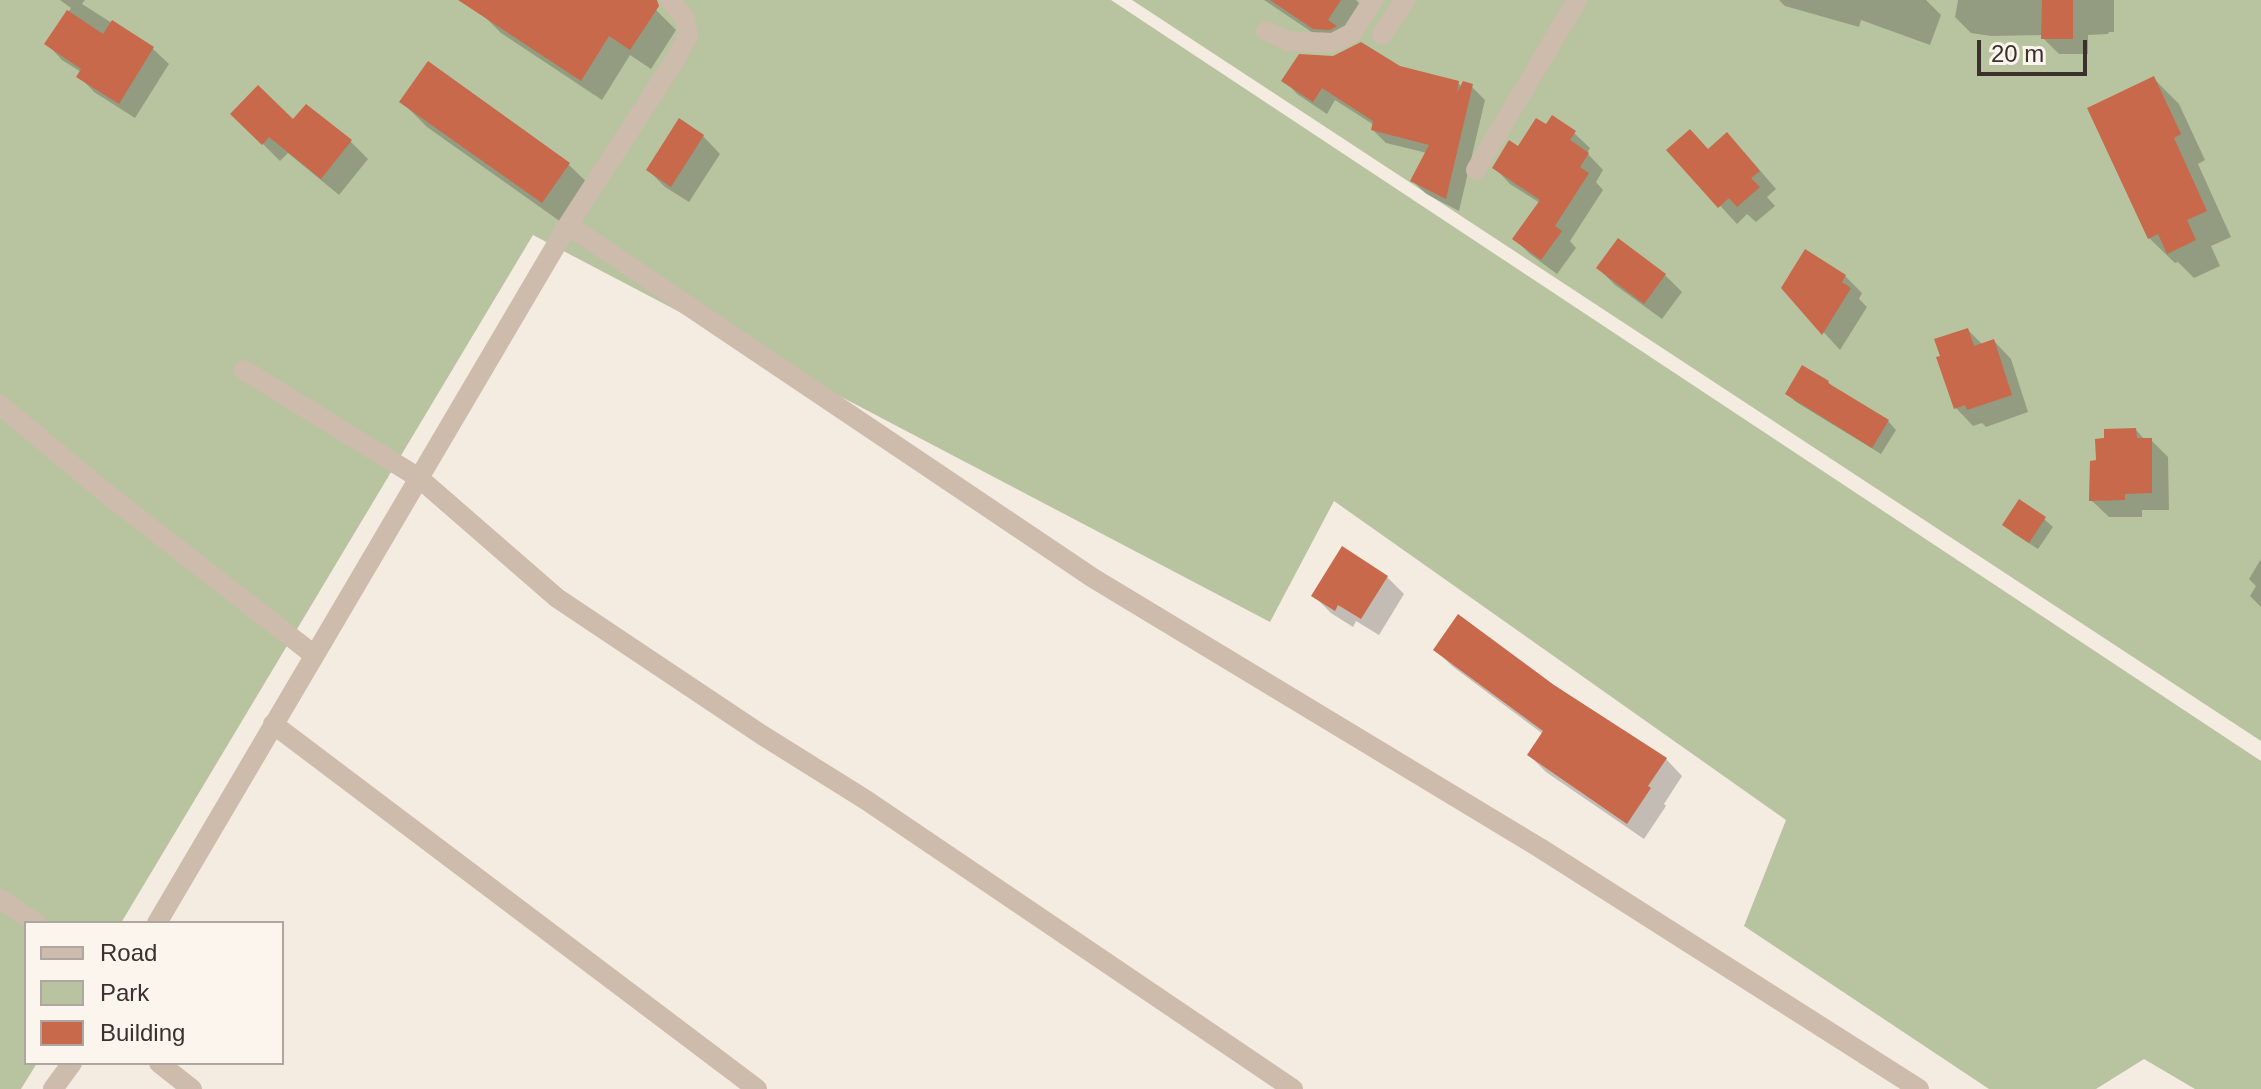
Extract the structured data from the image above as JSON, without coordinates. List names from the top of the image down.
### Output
{
  "legend": ["Road", "Park", "Building"],
  "scale_bar": "20 m"
}
